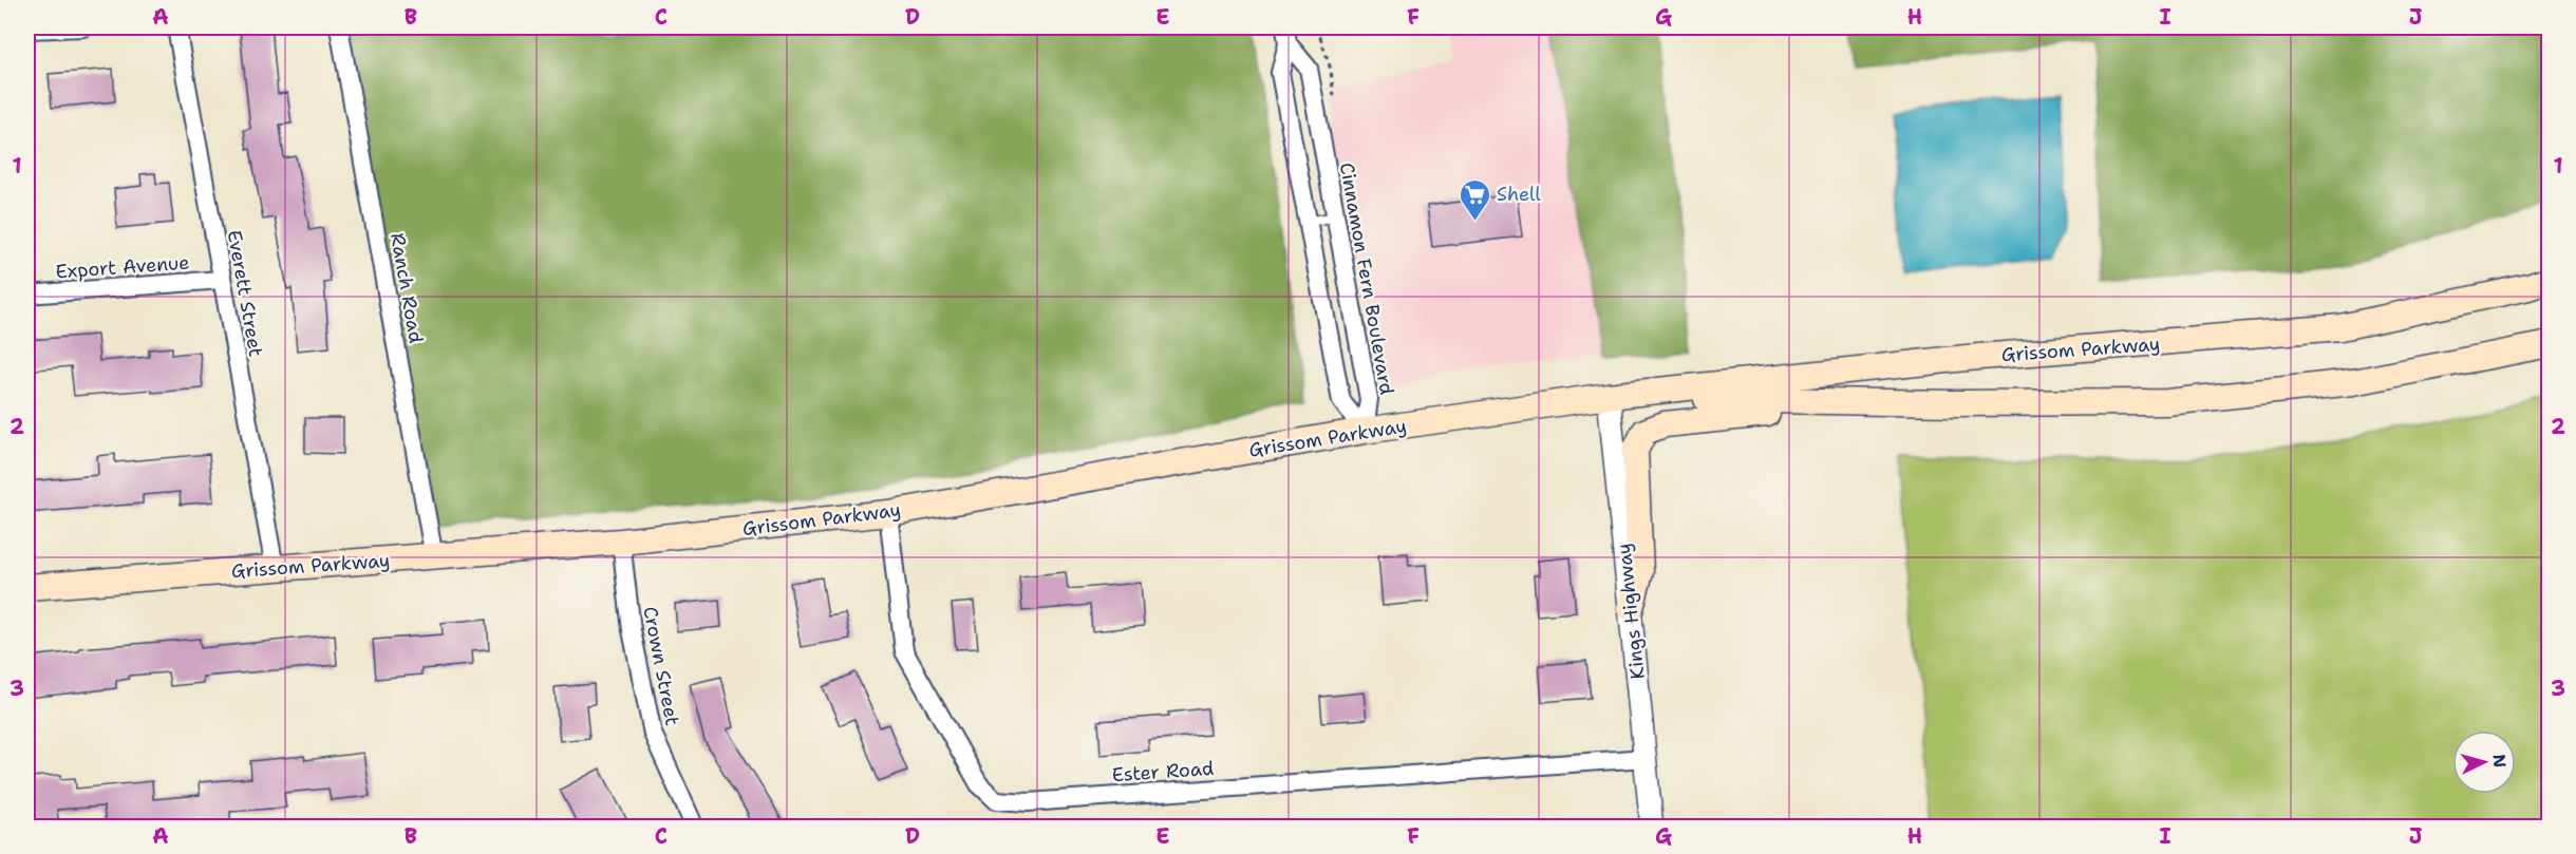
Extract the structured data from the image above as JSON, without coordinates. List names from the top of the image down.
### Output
{
  "streets": {
    "main road": ["Grissom Parkway"],
    "street": [
      "Export Avenue",
      "Cinnamon Fern Boulevard",
      "Ranch Road",
      "Everett Street",
      "Kings Highway",
      "Crown Street",
      "Ester Road"
    ]
  },
  "crossings": [
    ["Export Avenue", "Everett Street"],
    ["Cinnamon Fern Boulevard", "Grissom Parkway"],
    ["Ranch Road", "Grissom Parkway"],
    ["Everett Street", "Grissom Parkway"],
    ["Grissom Parkway", "Kings Highway"],
    ["Grissom Parkway", "Crown Street"],
    ["Grissom Parkway", "Ester Road"],
    ["Kings Highway", "Ester Road"]
  ],
  "places": {
    "supermarket": ["Shell"]
  },
  "north": "right",
  "grid": {
    "columns": [
      "A",
      "B",
      "C",
      "D",
      "E",
      "F",
      "G",
      "H",
      "I",
      "J"
    ],
    "rows": ["1", "2", "3"]
  }
}
